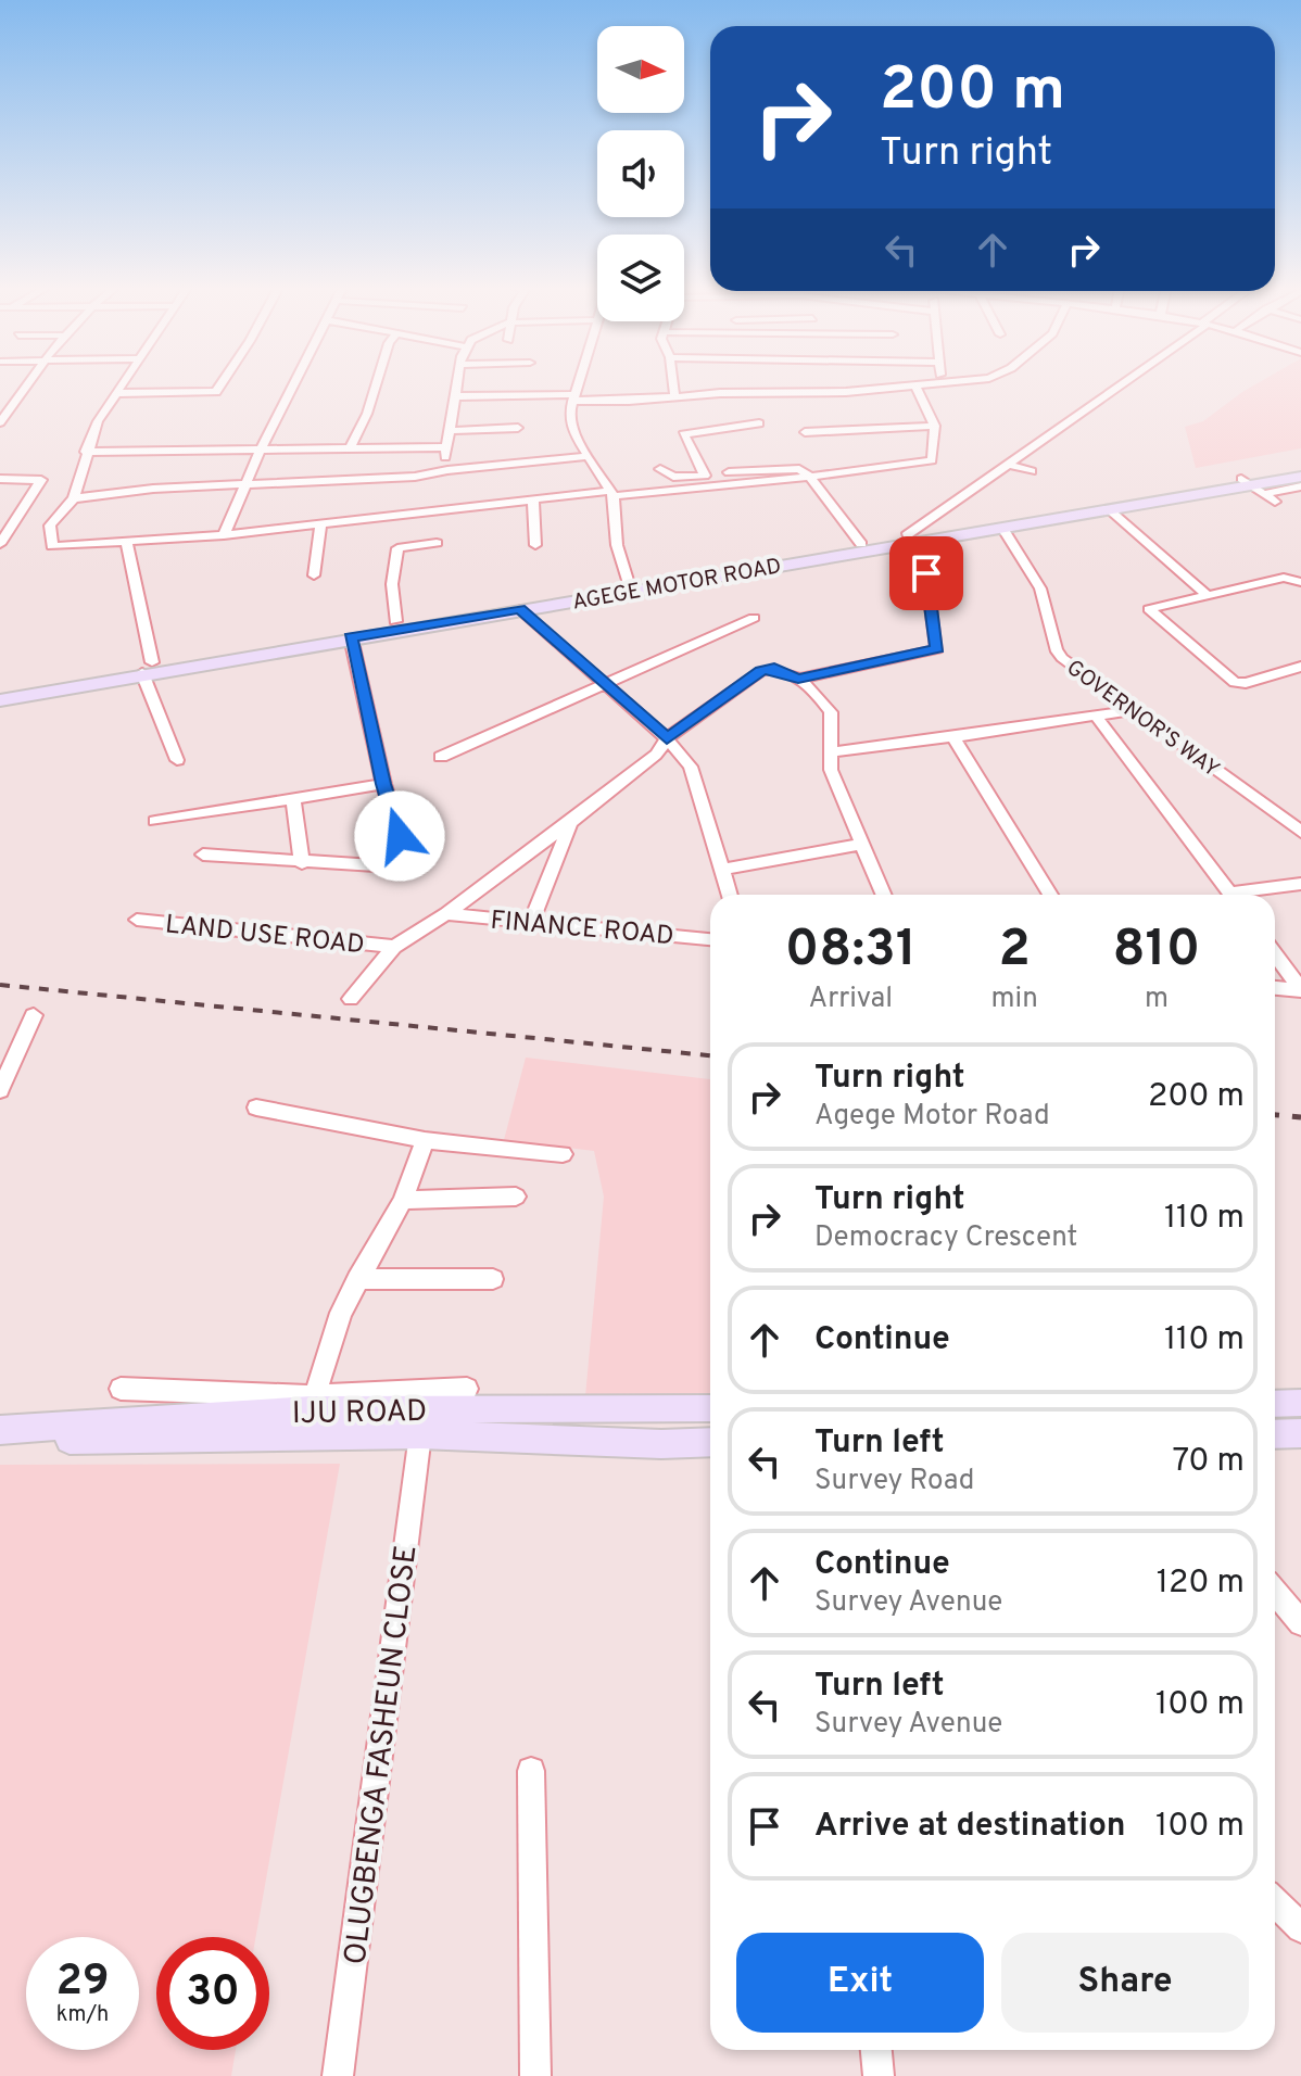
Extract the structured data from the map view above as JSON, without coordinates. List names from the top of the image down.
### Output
{
  "streets": {
    "main road": ["AGEGE MOTOR ROAD", "IJU ROAD"],
    "street": [
      "GOVERNOR'S WAY",
      "FINANCE ROAD",
      "LAND USE ROAD",
      "OLUGBENGA FASHEUN CLOSE"
    ]
  },
  "crossings": [
    ["AGEGE MOTOR ROAD", "GOVERNOR'S WAY"],
    ["FINANCE ROAD", "LAND USE ROAD"],
    ["IJU ROAD", "OLUGBENGA FASHEUN CLOSE"]
  ],
  "north": "right",
  "page": {
    "turn": ["200 m", "Turn right"],
    "eta": [
      "08:31",
      "Arrival",
      "2",
      "min",
      "810",
      "m"
    ],
    "list": [
      {
        "name": "Turn right",
        "note": "Agege Motor Road",
        "value": "200 m"
      },
      {
        "name": "Turn right",
        "note": "Democracy Crescent",
        "value": "110 m"
      },
      {
        "name": "Continue",
        "value": "110 m"
      },
      {
        "name": "Turn left",
        "note": "Survey Road",
        "value": "70 m"
      },
      {
        "name": "Continue",
        "note": "Survey Avenue",
        "value": "120 m"
      },
      {
        "name": "Turn left",
        "note": "Survey Avenue",
        "value": "100 m"
      },
      {
        "name": "Arrive at destination",
        "value": "100 m"
      }
    ],
    "buttons": ["Exit", "Share"],
    "speed": "29 km/h",
    "limit": "30"
  }
}
